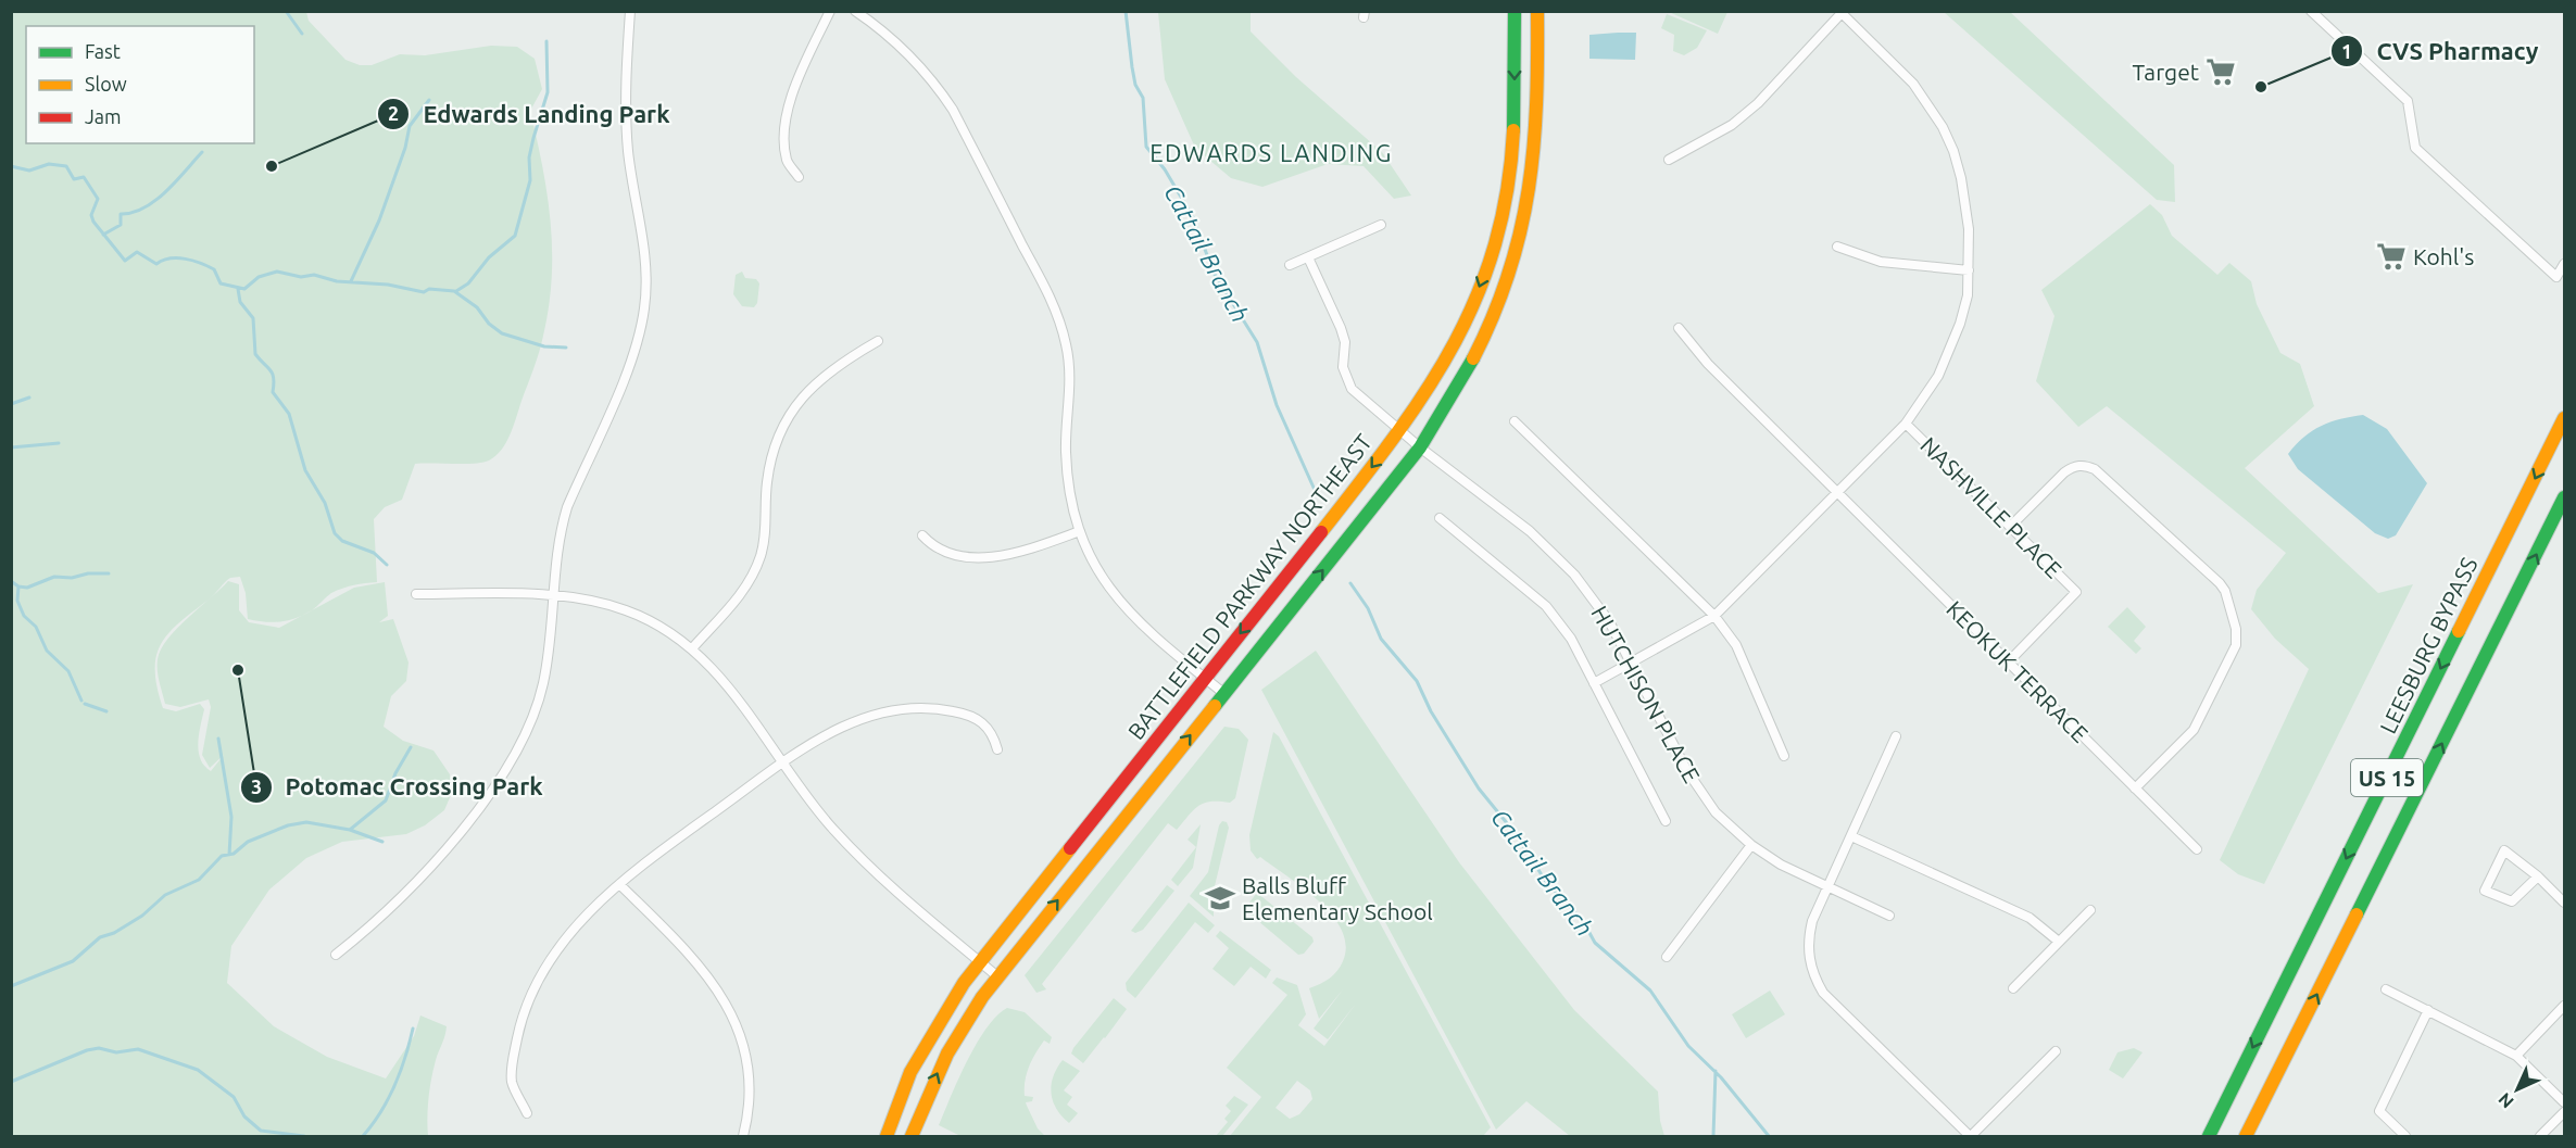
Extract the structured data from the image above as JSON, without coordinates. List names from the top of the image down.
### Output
{
  "streets": {
    "main road": ["BATTLEFIELD PARKWAY NORTHEAST", "LEESBURG BYPASS", "US 15"],
    "street": ["NASHVILLE PLACE", "KEOKUK TERRACE", "HUTCHISON PLACE"]
  },
  "crossings": [
    ["NASHVILLE PLACE", "KEOKUK TERRACE"],
    ["BATTLEFIELD PARKWAY NORTHEAST", "HUTCHISON PLACE"]
  ],
  "districts": ["EDWARDS LANDING"],
  "water": ["Cattail Branch"],
  "places": {
    "supermarket": ["Target", "Kohl's"],
    "other": ["CVS Pharmacy", "Edwards Landing Park", "Potomac Crossing Park"],
    "school or university": ["Balls Bluff Elementary School"]
  },
  "legend": ["Fast", "Slow", "Jam"],
  "north": "bottom left"
}
